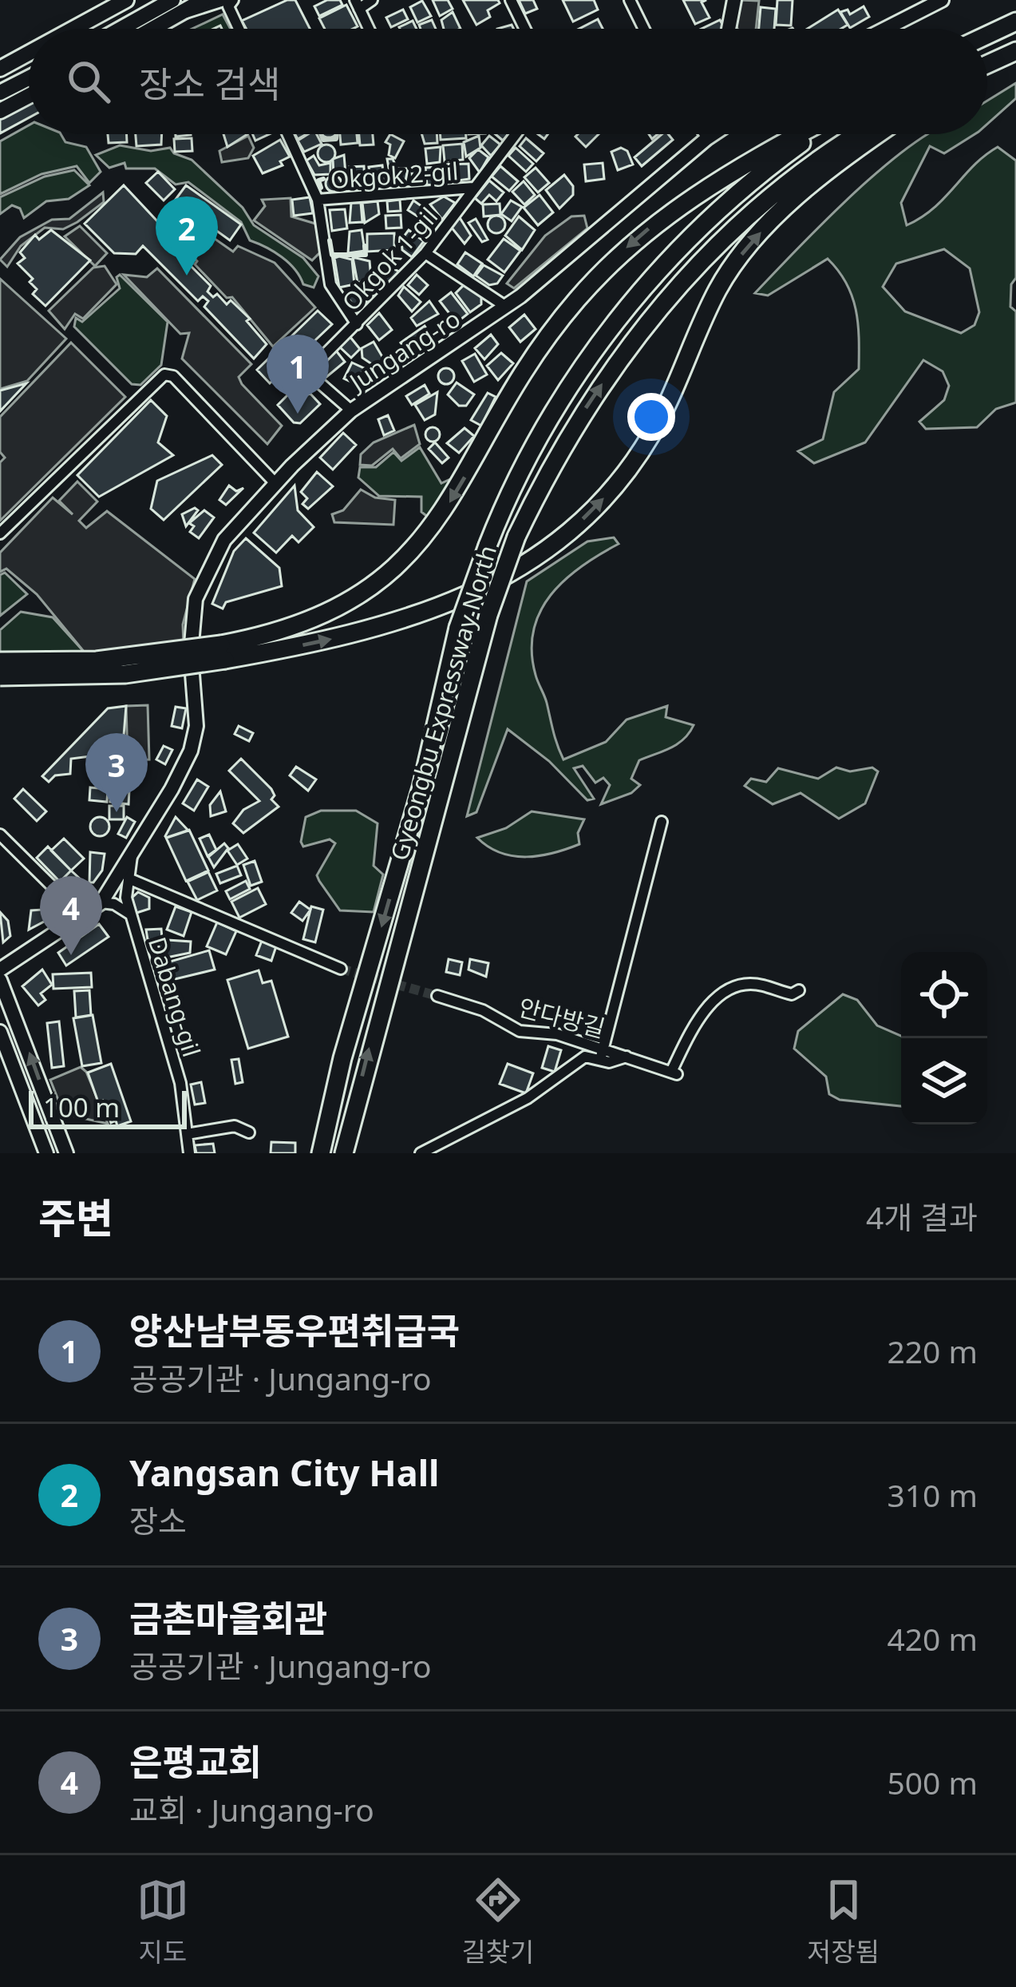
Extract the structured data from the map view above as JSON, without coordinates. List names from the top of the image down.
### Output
{
  "streets": {
    "highway": ["Gyeongbu Expressway North"],
    "main road": ["Jungang-ro"],
    "street": [
      "Okgok 2-gil",
      "Okgok 1-gil",
      "Dabang-gil",
      "안다방길"
    ]
  },
  "crossings": [
    ["Okgok 2-gil", "Okgok 1-gil"],
    ["Okgok 1-gil", "Jungang-ro"],
    ["Jungang-ro", "Dabang-gil"]
  ],
  "scale_bar": "100 m",
  "page": {
    "search": "장소 검색",
    "pins": [
      "2",
      "1",
      "3",
      "4"
    ],
    "scale": "100 m",
    "heading": ["주변", "4개 결과"],
    "list": [
      {
        "mark": "1",
        "name": "양산남부동우편취급국",
        "note": "공공기관 · Jungang-ro",
        "value": "220 m"
      },
      {
        "mark": "2",
        "name": "Yangsan City Hall",
        "note": "장소",
        "value": "310 m"
      },
      {
        "mark": "3",
        "name": "금촌마을회관",
        "note": "공공기관 · Jungang-ro",
        "value": "420 m"
      },
      {
        "mark": "4",
        "name": "은평교회",
        "note": "교회 · Jungang-ro",
        "value": "500 m"
      }
    ],
    "nav": ["지도", "길찾기", "저장됨"]
  }
}
